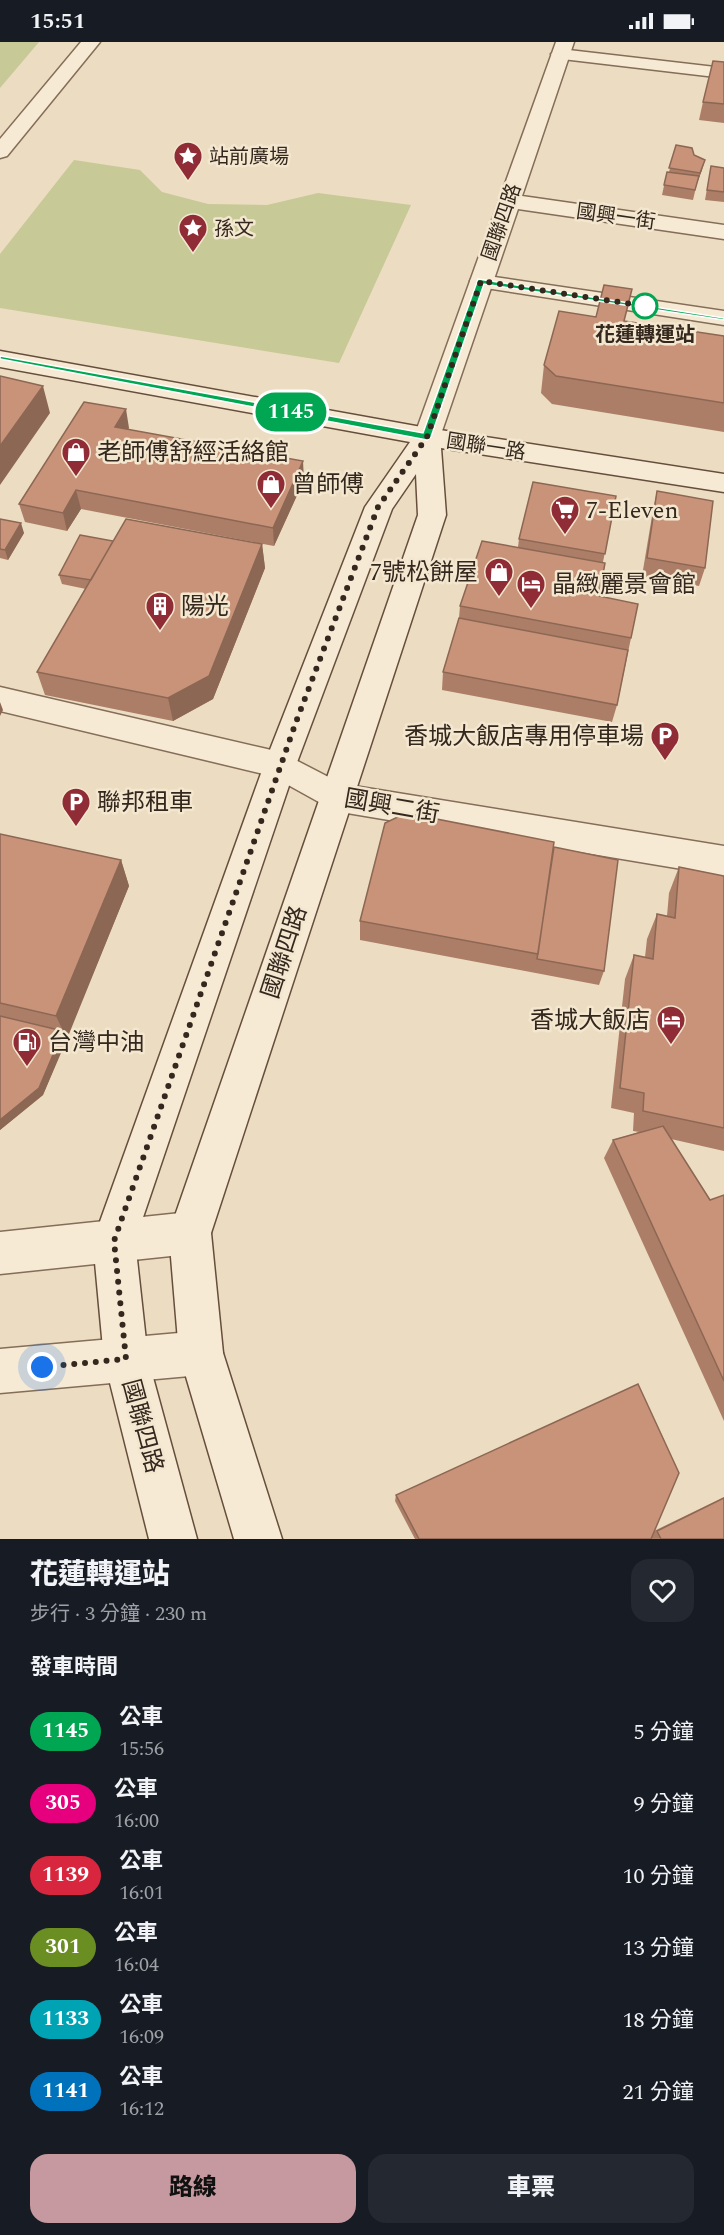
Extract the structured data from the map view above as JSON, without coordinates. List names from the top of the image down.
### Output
{
  "streets": {
    "street": [
      "國興一街",
      "國聯四路",
      "國聯一路",
      "國興二街"
    ]
  },
  "crossings": [
    ["國興一街", "國聯四路"],
    ["國聯四路", "國聯一路"],
    ["國聯四路", "國興二街"]
  ],
  "places": {
    "place": ["站前廣場", "孫文"],
    "other": ["花蓮轉運站"],
    "shop": ["老師傅舒經活絡館", "曾師傅", "7號松餅屋"],
    "supermarket": ["7-Eleven"],
    "hotel": ["晶緻麗景會館", "香城大飯店"],
    "building": ["陽光"],
    "parking": ["香城大飯店專用停車場", "聯邦租車"],
    "fuel station": ["台灣中油"]
  },
  "lines": ["bus line 1145"],
  "page": {
    "status": "15:51",
    "on_map": "1145",
    "heading": [
      ["花蓮轉運站", "步行 · 3 分鐘 · 230 m"],
      "發車時間"
    ],
    "list": [
      {
        "mark": "1145",
        "name": "公車",
        "note": "15:56",
        "value": "5 分鐘"
      },
      {
        "mark": "305",
        "name": "公車",
        "note": "16:00",
        "value": "9 分鐘"
      },
      {
        "mark": "1139",
        "name": "公車",
        "note": "16:01",
        "value": "10 分鐘"
      },
      {
        "mark": "301",
        "name": "公車",
        "note": "16:04",
        "value": "13 分鐘"
      },
      {
        "mark": "1133",
        "name": "公車",
        "note": "16:09",
        "value": "18 分鐘"
      },
      {
        "mark": "1141",
        "name": "公車",
        "note": "16:12",
        "value": "21 分鐘"
      }
    ],
    "buttons": ["路線", "車票"]
  }
}
